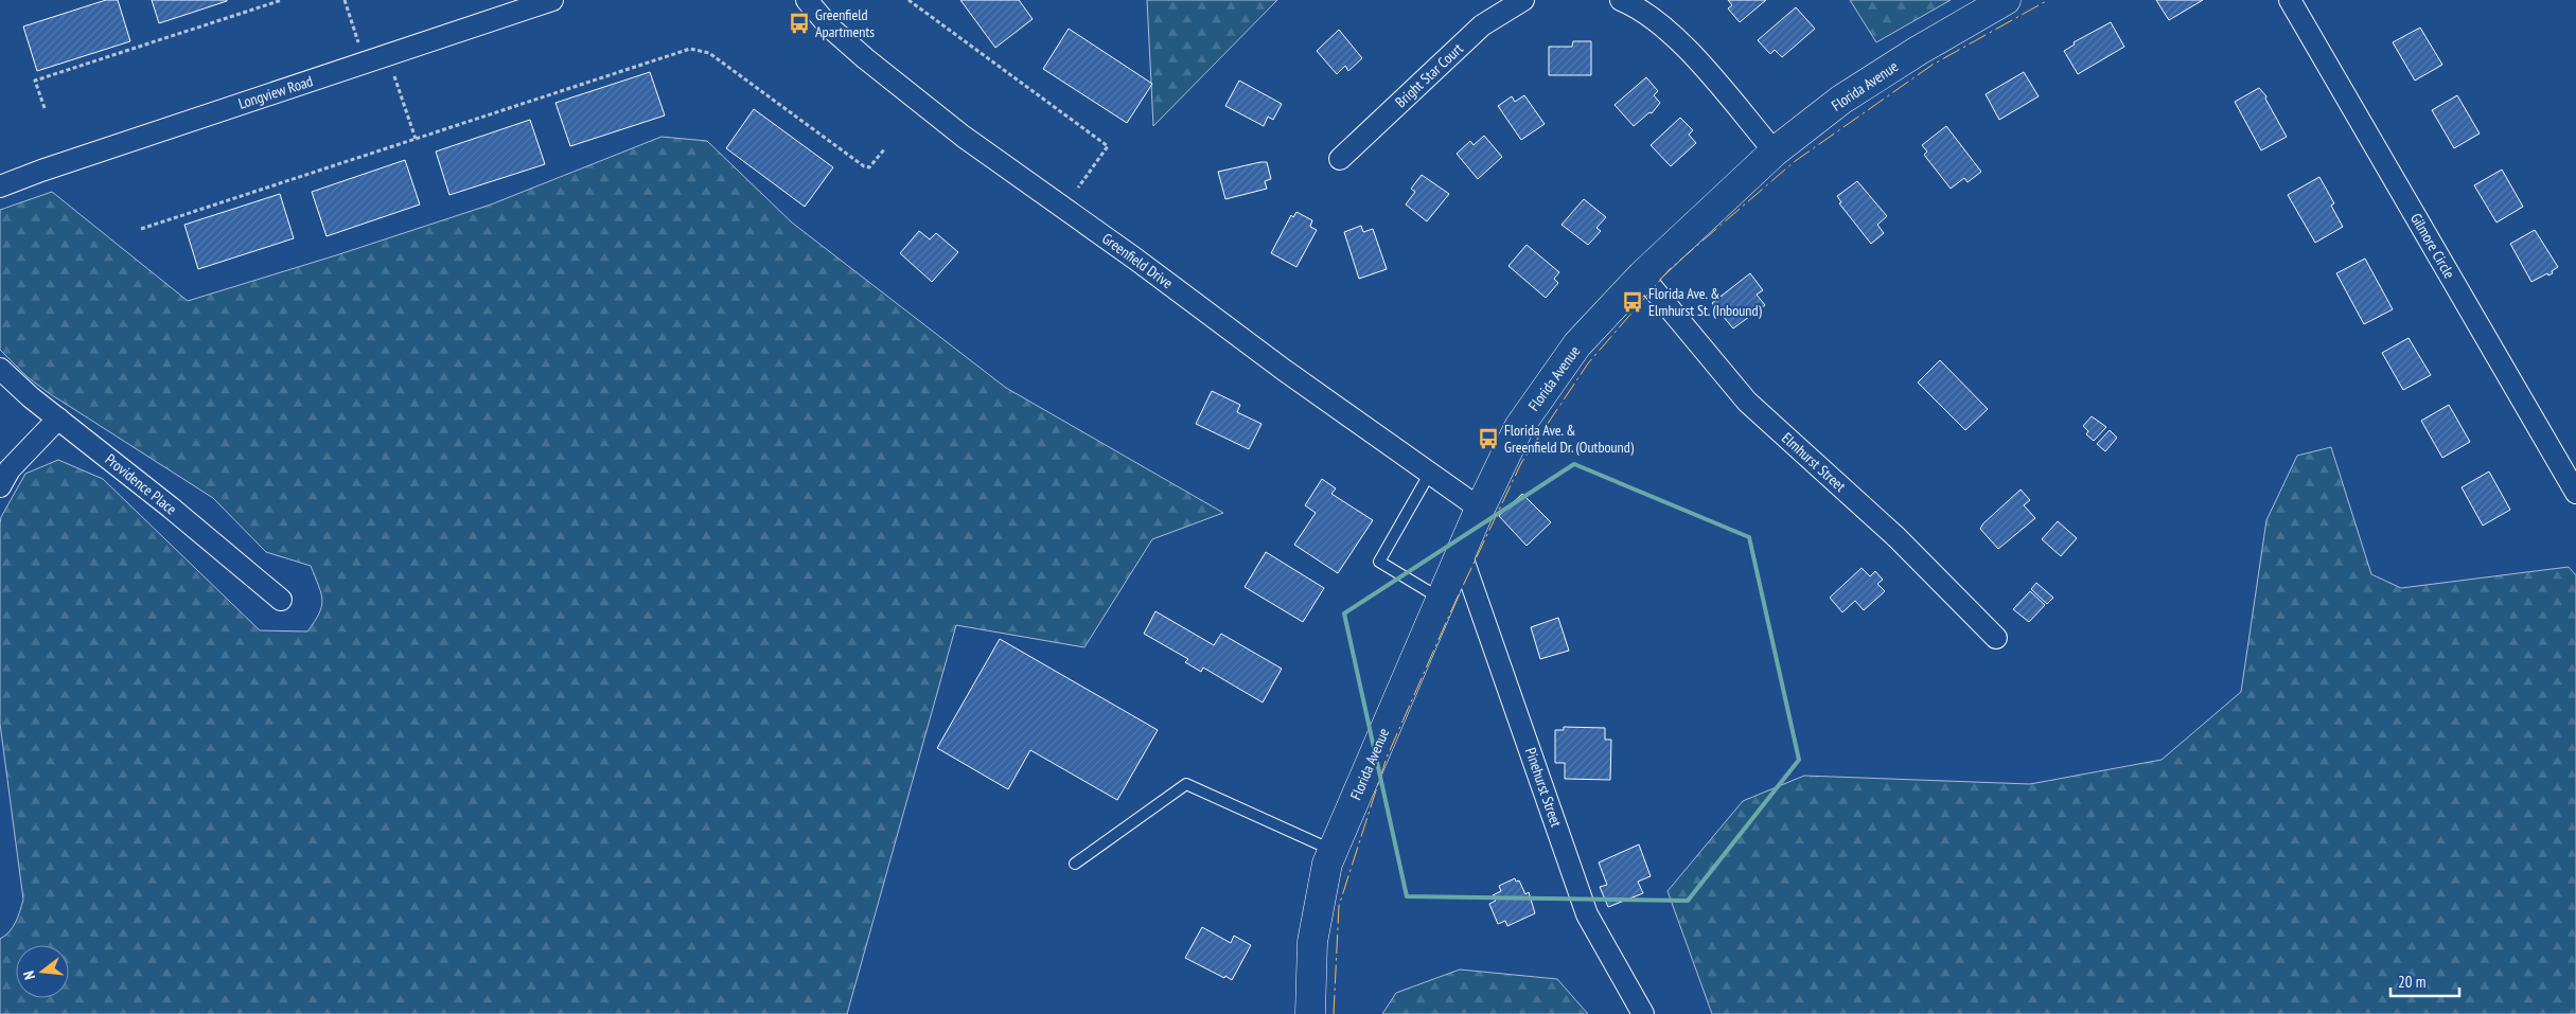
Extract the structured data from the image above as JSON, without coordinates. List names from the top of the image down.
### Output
{
  "streets": {
    "main road": ["Florida Avenue"],
    "street": [
      "Bright Star Court",
      "Longview Road",
      "Gilmore Circle",
      "Greenfield Drive",
      "Elmhurst Street",
      "Providence Place",
      "Pinehurst Street"
    ]
  },
  "crossings": [
    ["Florida Avenue", "Greenfield Drive"],
    ["Florida Avenue", "Elmhurst Street"],
    ["Florida Avenue", "Pinehurst Street"]
  ],
  "places": {
    "bus stop": ["Greenfield Apartments", "Florida Ave. & Elmhurst St. (Inbound)", "Florida Ave. & Greenfield Dr. (Outbound)"]
  },
  "scale_bar": "20 m",
  "north": "left"
}
